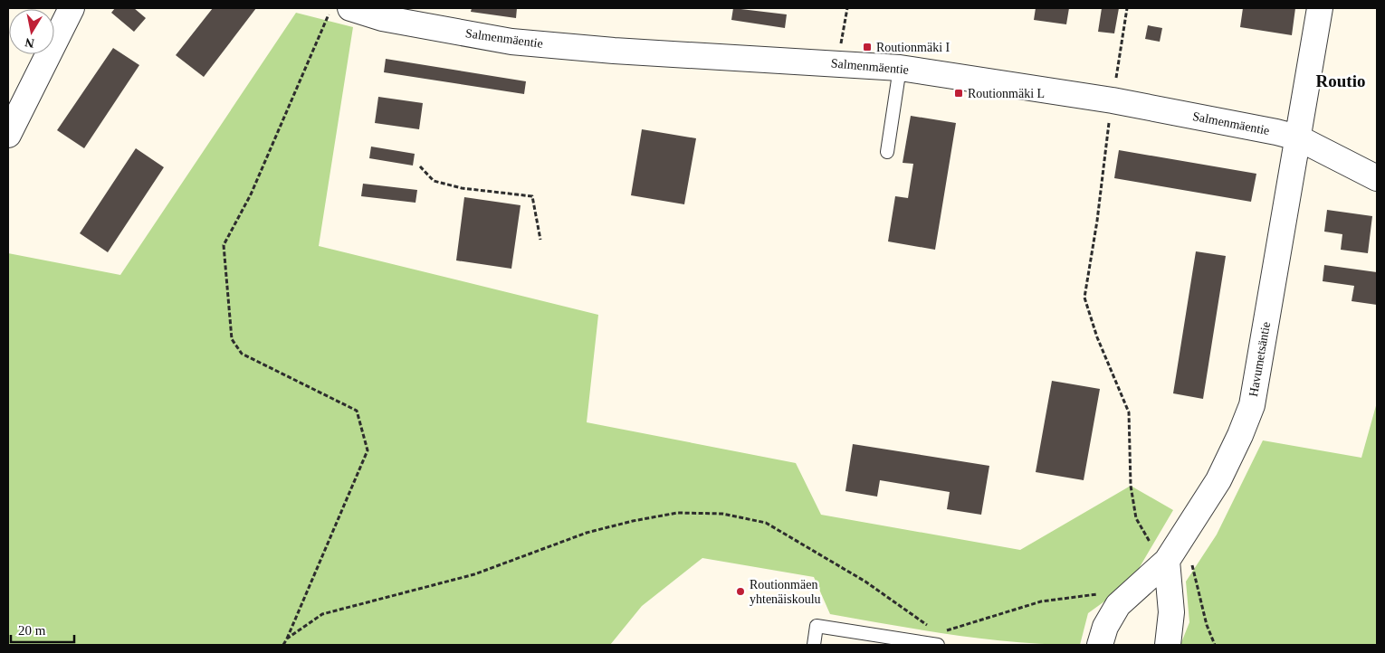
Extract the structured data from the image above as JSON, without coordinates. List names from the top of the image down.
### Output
{
  "streets": {
    "street": ["Salmenmäentie", "Havumetsäntie"]
  },
  "crossings": [
    ["Salmenmäentie", "Havumetsäntie"]
  ],
  "districts": ["Routio"],
  "places": {
    "transit": ["Routionmäki I", "Routionmäki L"],
    "other": ["Routionmäen yhtenäiskoulu"]
  },
  "scale_bar": "20 m",
  "north": "bottom"
}
